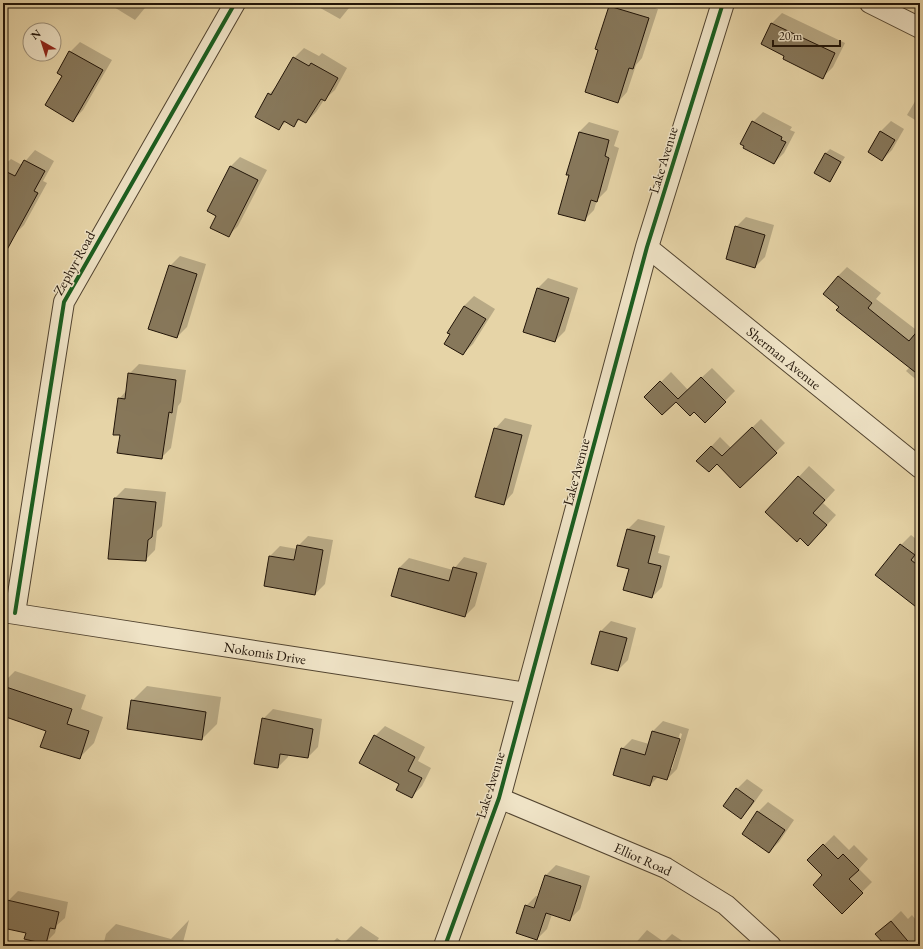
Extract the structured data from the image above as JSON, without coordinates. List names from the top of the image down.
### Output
{
  "streets": {
    "street": [
      "Lake Avenue",
      "Zephyr Road",
      "Sherman Avenue",
      "Nokomis Drive",
      "Elliot Road"
    ]
  },
  "crossings": [
    ["Lake Avenue", "Sherman Avenue"],
    ["Lake Avenue", "Nokomis Drive"],
    ["Lake Avenue", "Elliot Road"],
    ["Zephyr Road", "Nokomis Drive"]
  ],
  "scale_bar": "20 m",
  "north": "top left"
}
